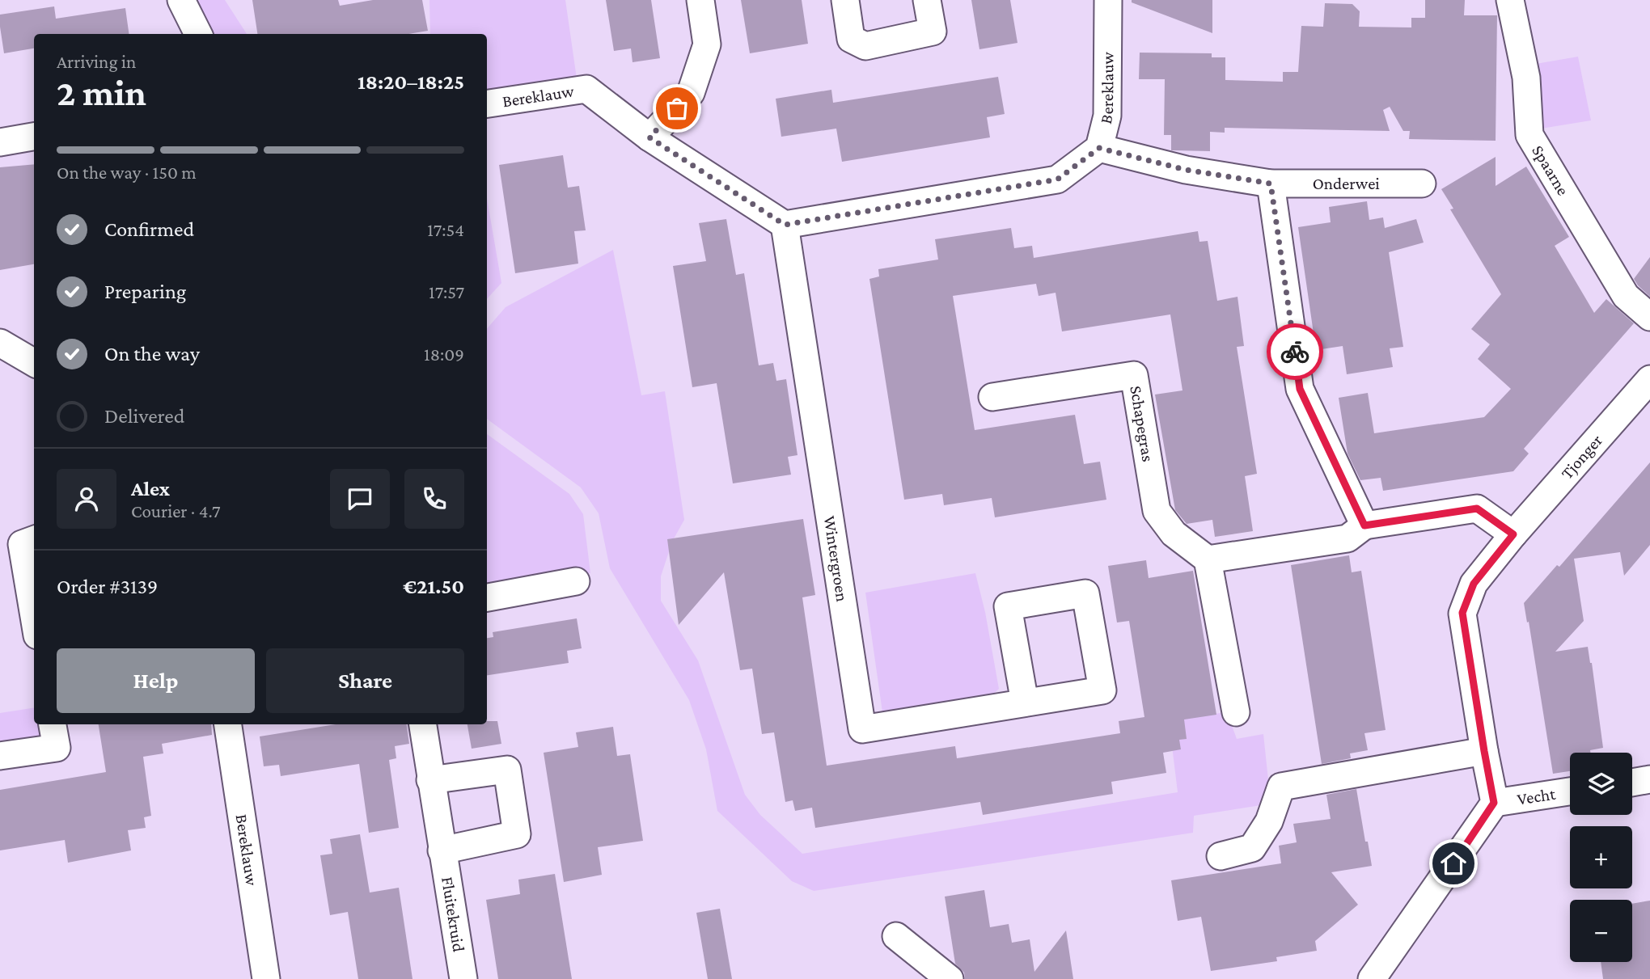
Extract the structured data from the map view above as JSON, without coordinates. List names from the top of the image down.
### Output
{
  "streets": {
    "street": [
      "Bereklauw",
      "Spaarne",
      "Onderwei",
      "Schapegras",
      "Tjonger",
      "Wintergroen",
      "Vecht",
      "Fluitekruid"
    ]
  },
  "crossings": [
    ["Bereklauw", "Onderwei"],
    ["Bereklauw", "Wintergroen"]
  ],
  "page": {
    "heading": ["2 min", "Arriving in", "18:20–18:25"],
    "panel": [
      "Alex",
      "Courier · 4.7",
      "Order #3139",
      "€21.50"
    ],
    "bar": "On the way · 150 m",
    "list": [
      ["Confirmed", "17:54"],
      ["Preparing", "17:57"],
      ["On the way", "18:09"],
      "Delivered"
    ],
    "buttons": ["Help", "Share"],
    "map_buttons": ["+", "−"]
  }
}
